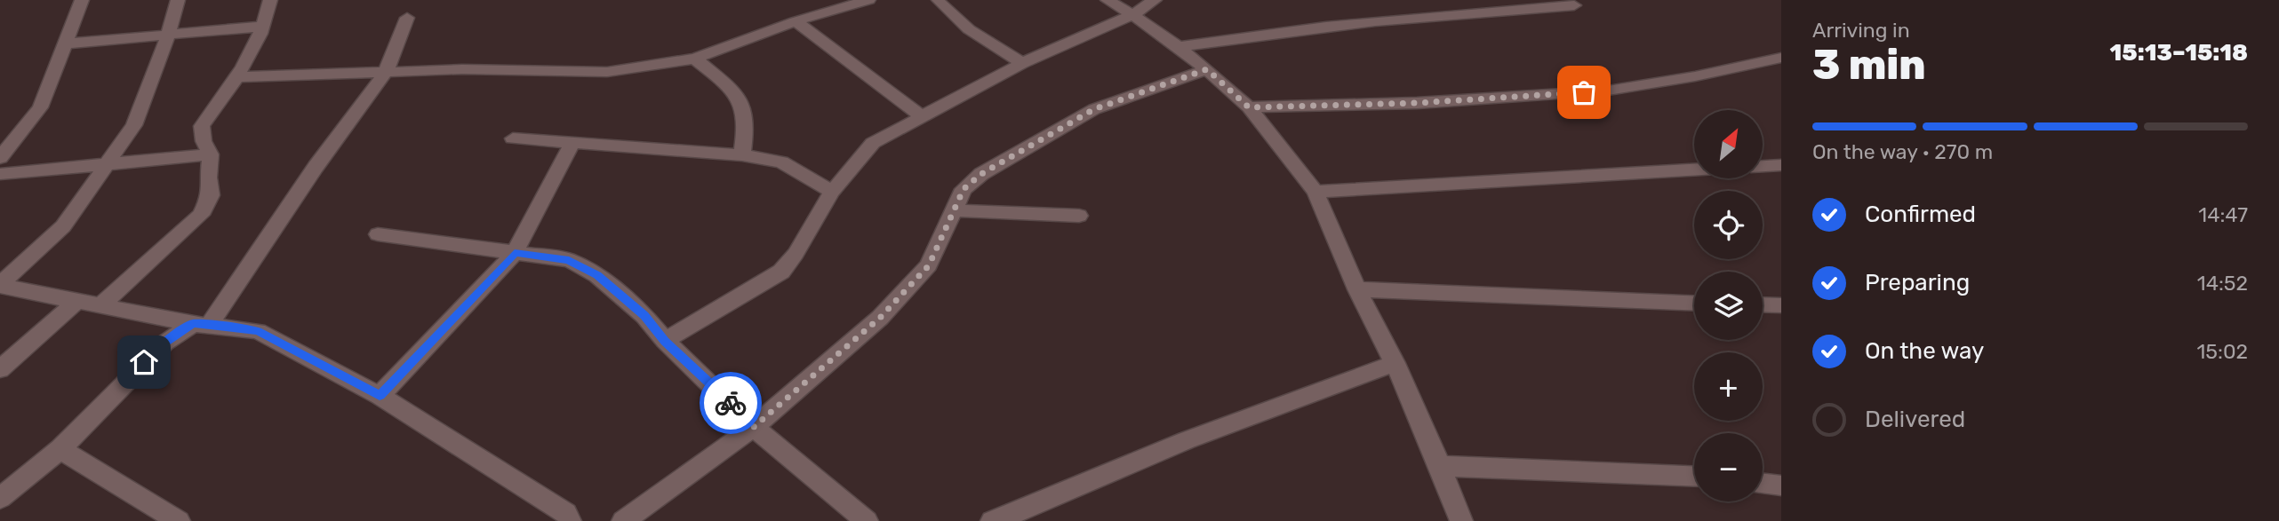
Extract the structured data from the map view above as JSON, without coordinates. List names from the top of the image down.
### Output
{
  "north": "top right",
  "page": {
    "heading": ["3 min", "Arriving in", "15:13–15:18"],
    "bar": "On the way · 270 m",
    "map_buttons": ["+", "−"],
    "list": [
      ["Confirmed", "14:47"],
      ["Preparing", "14:52"],
      ["On the way", "15:02"],
      "Delivered"
    ]
  }
}
